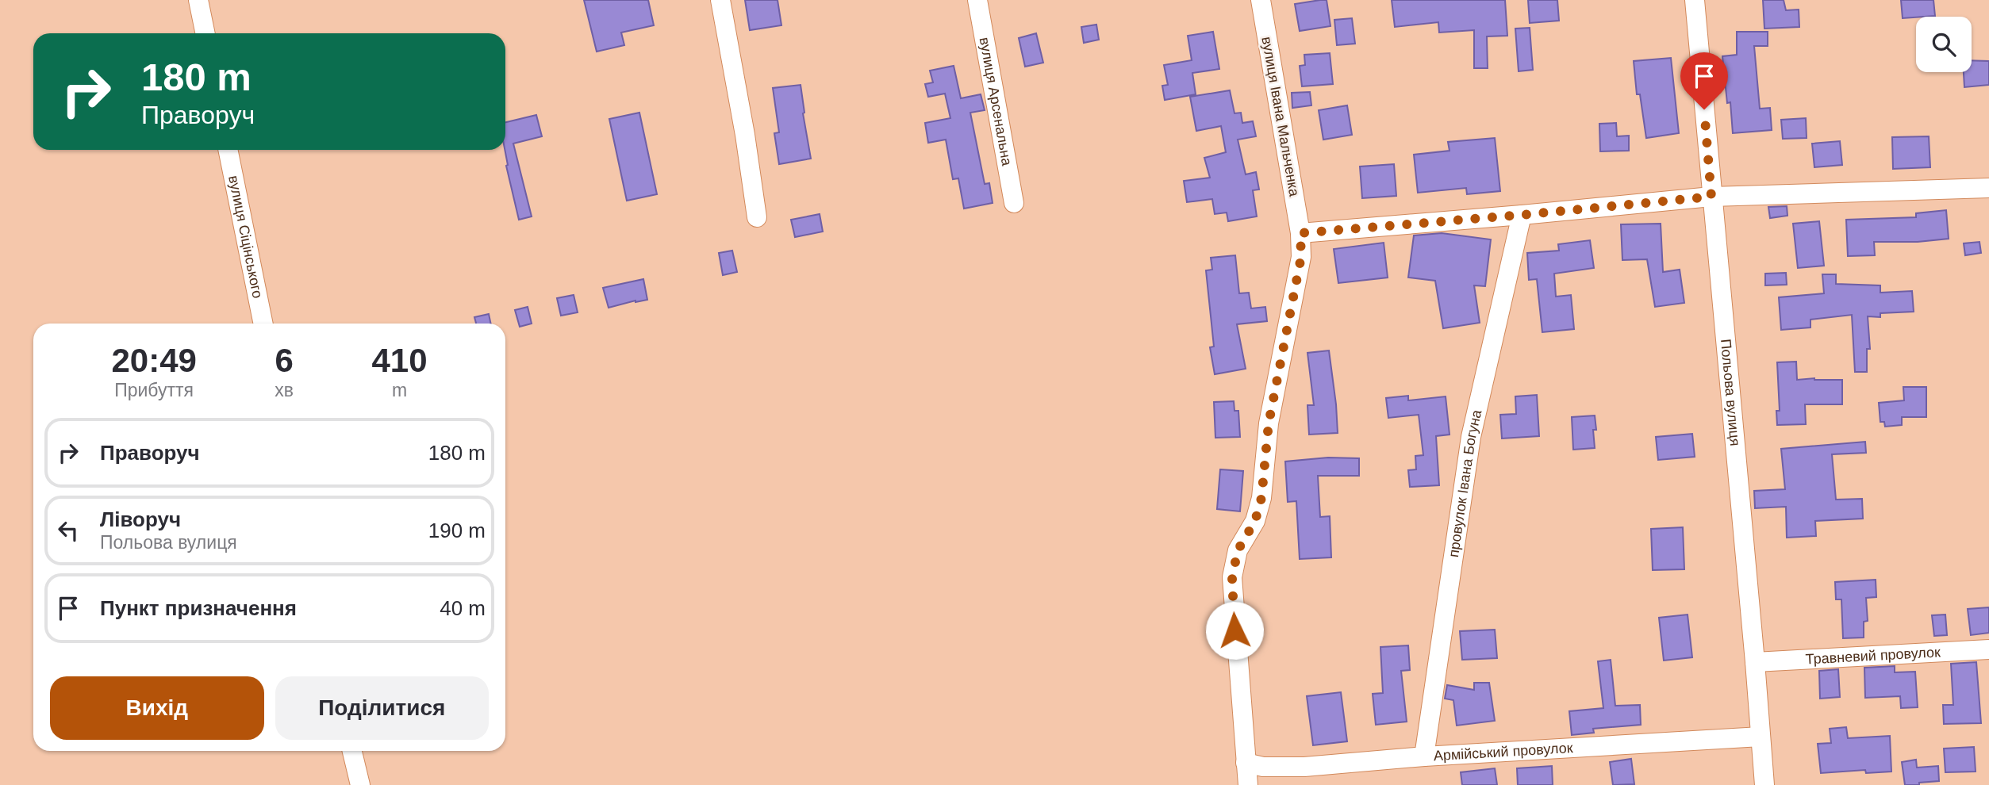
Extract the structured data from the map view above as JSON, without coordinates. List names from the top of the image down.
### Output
{
  "streets": {
    "street": [
      "вулиця Арсенальна",
      "вулиця Івана Мальченка",
      "вулиця Сіцінського",
      "Польова вулиця",
      "провулок Івана Богуна",
      "Травневий провулок",
      "Армійський провулок"
    ]
  },
  "crossings": [
    ["вулиця Івана Мальченка", "Армійський провулок"],
    ["Польова вулиця", "Травневий провулок"],
    ["Польова вулиця", "Армійський провулок"],
    ["провулок Івана Богуна", "Армійський провулок"]
  ],
  "page": {
    "turn": ["180 m", "Праворуч"],
    "eta": [
      "20:49",
      "Прибуття",
      "6",
      "хв",
      "410",
      "m"
    ],
    "list": [
      {
        "name": "Праворуч",
        "value": "180 m"
      },
      {
        "name": "Ліворуч",
        "note": "Польова вулиця",
        "value": "190 m"
      },
      {
        "name": "Пункт призначення",
        "value": "40 m"
      }
    ],
    "buttons": ["Вихід", "Поділитися"]
  }
}
